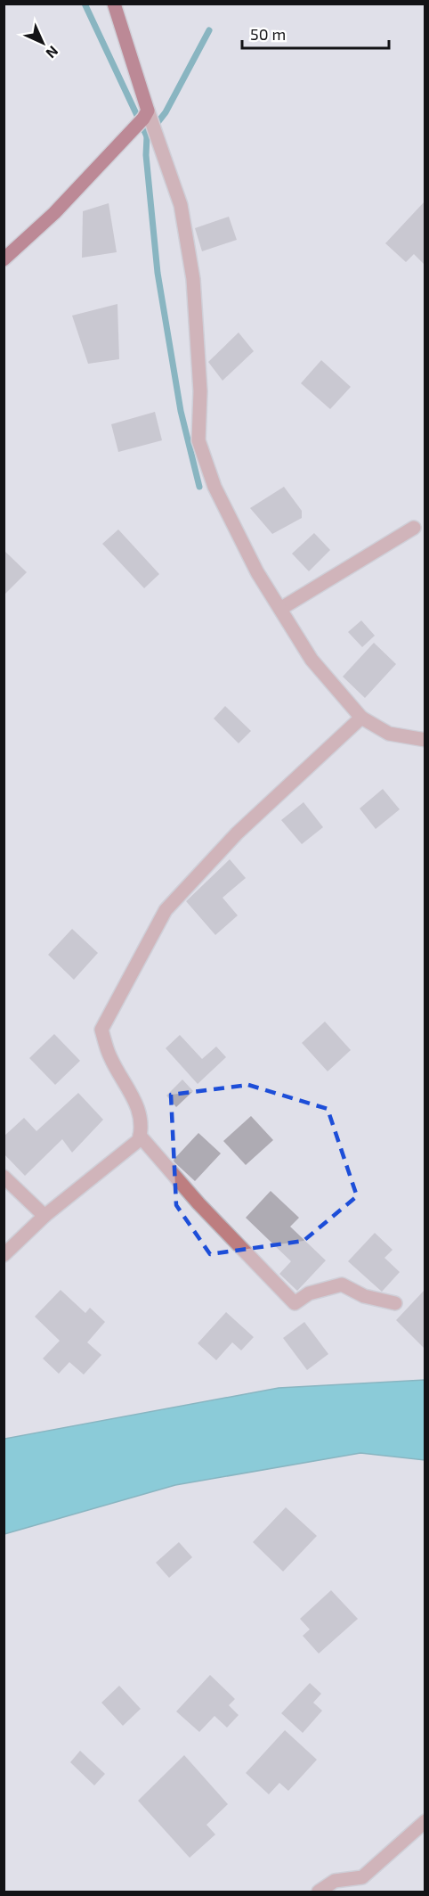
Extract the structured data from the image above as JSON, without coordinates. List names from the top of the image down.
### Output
{
  "scale_bar": "50 m",
  "north": "bottom right"
}
